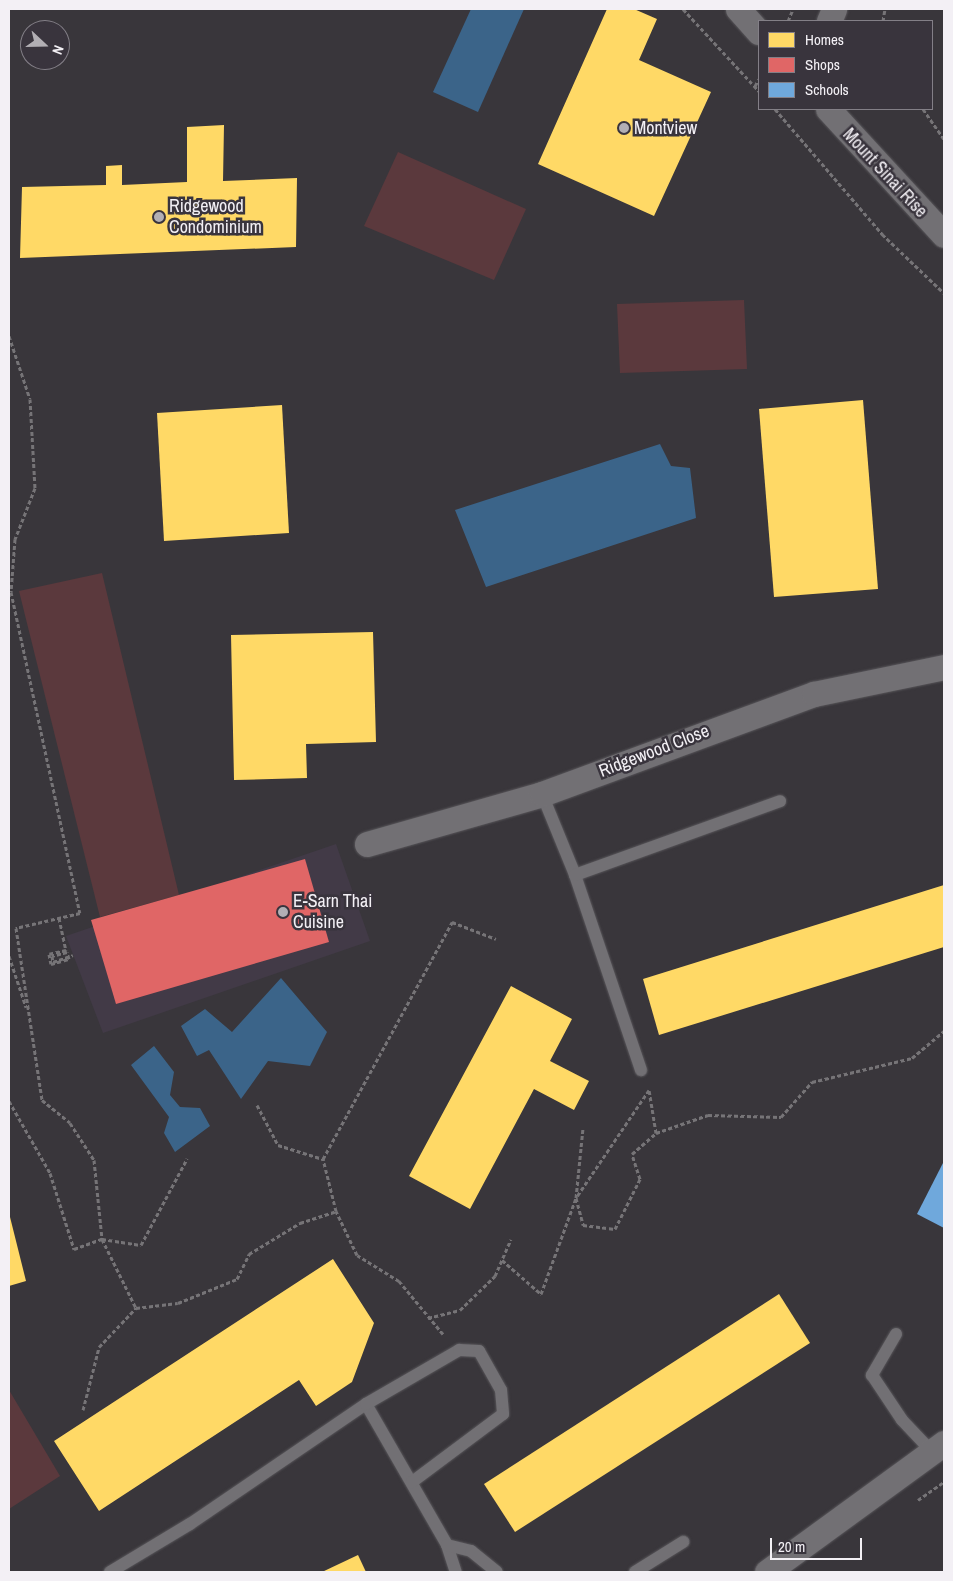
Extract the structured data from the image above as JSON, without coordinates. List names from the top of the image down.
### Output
{
  "streets": {
    "street": ["Mount Sinai Rise", "Ridgewood Close"]
  },
  "places": ["Montview", "Ridgewood Condominium", "E-Sarn Thai Cuisine"],
  "legend": ["Homes", "Shops", "Schools"],
  "scale_bar": "20 m",
  "north": "right"
}
